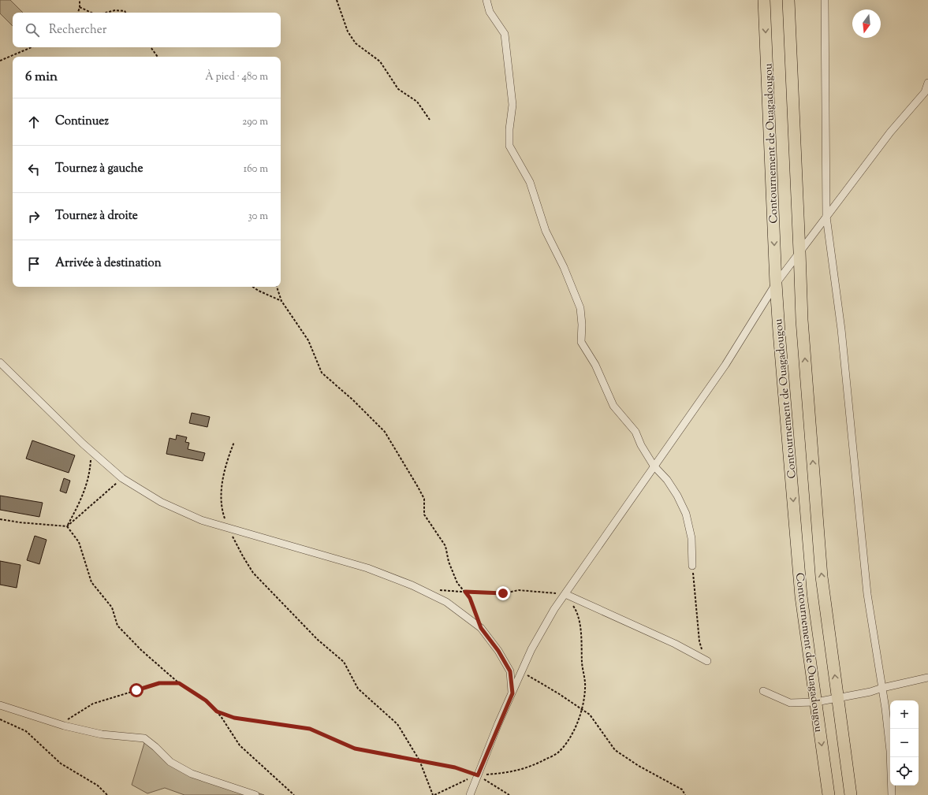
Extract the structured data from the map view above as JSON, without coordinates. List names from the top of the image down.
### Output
{
  "streets": {
    "highway": ["Contournement de Ouagadougou"]
  },
  "north": "bottom",
  "page": {
    "search": "Rechercher",
    "heading": ["6 min", "À pied · 480 m"],
    "list": [
      ["Continuez", "290 m"],
      ["Tournez à gauche", "160 m"],
      ["Tournez à droite", "30 m"],
      "Arrivée à destination"
    ],
    "map_buttons": ["+", "−"]
  }
}
